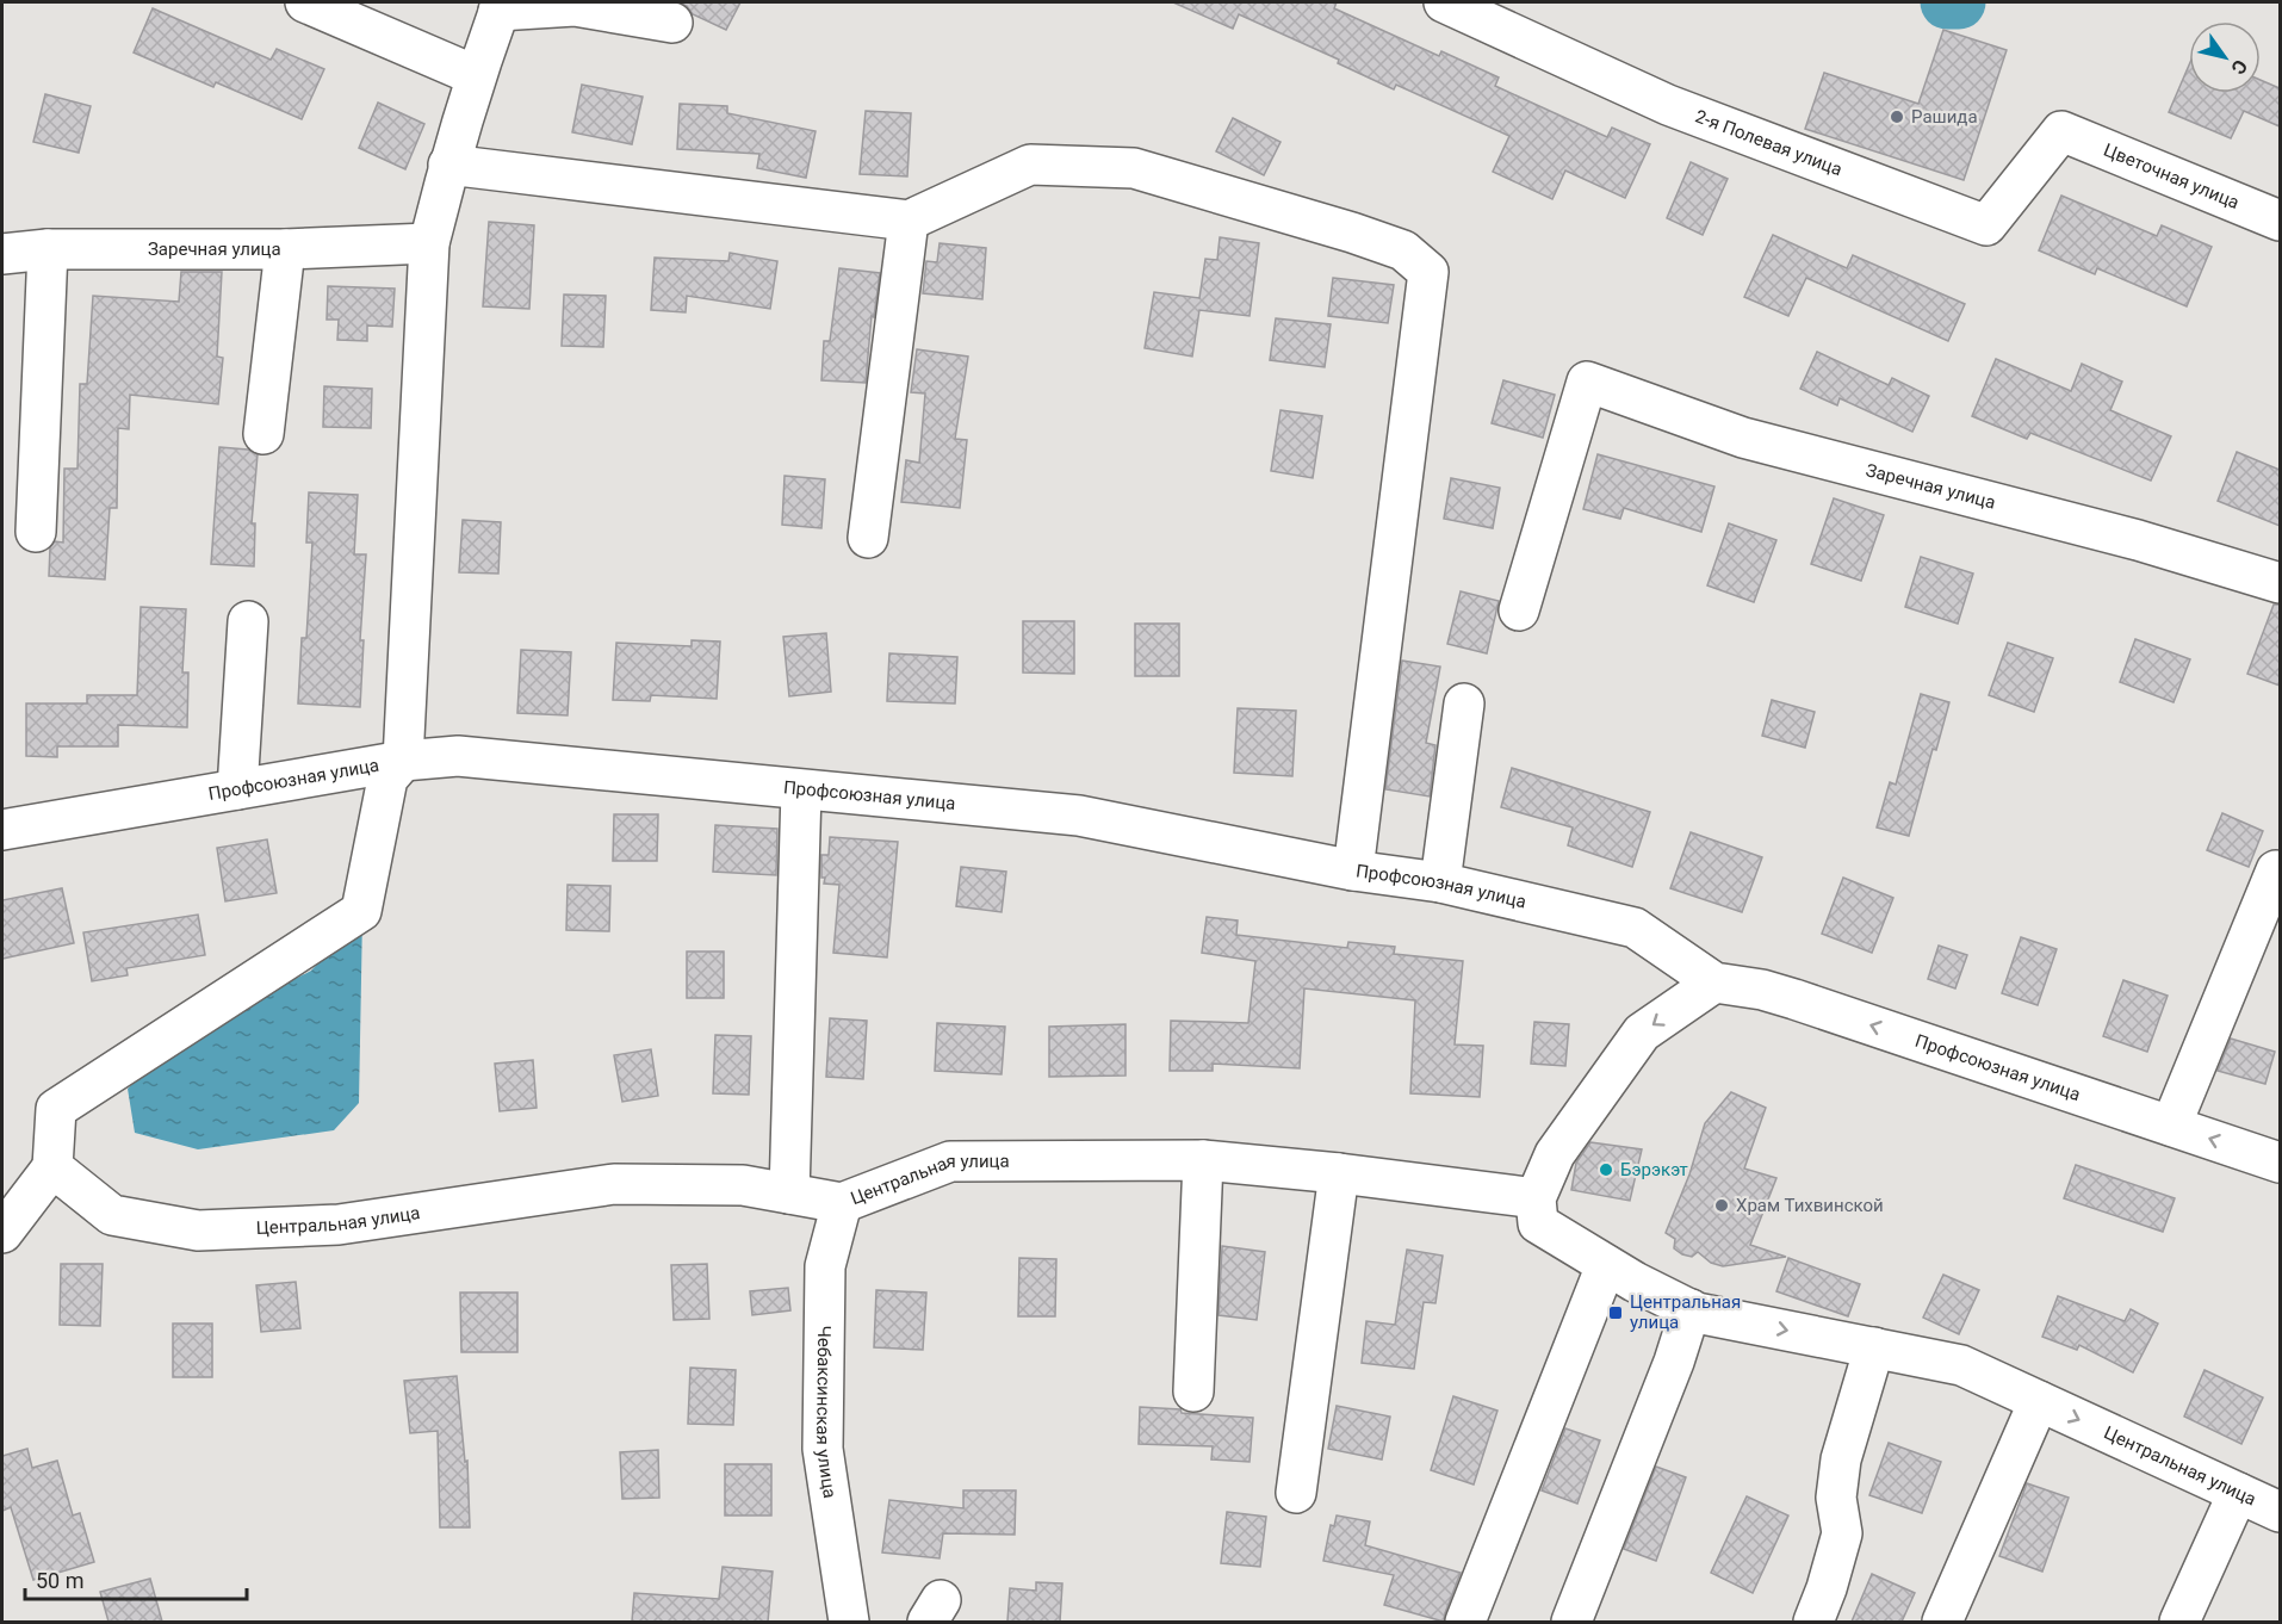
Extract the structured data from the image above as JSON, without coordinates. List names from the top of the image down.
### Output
{
  "streets": {
    "street": [
      "2-я Полевая улица",
      "Цветочная улица",
      "Заречная улица",
      "Профсоюзная улица",
      "Центральная улица",
      "Чебаксинская улица"
    ]
  },
  "crossings": [
    ["2-я Полевая улица", "Цветочная улица"],
    ["Центральная улица", "Чебаксинская улица"]
  ],
  "places": {
    "other": ["Рашида", "Бэрэкэт", "Храм Тихвинской"],
    "transit": ["Центральная улица"]
  },
  "scale_bar": "50 m",
  "north": "bottom right"
}
